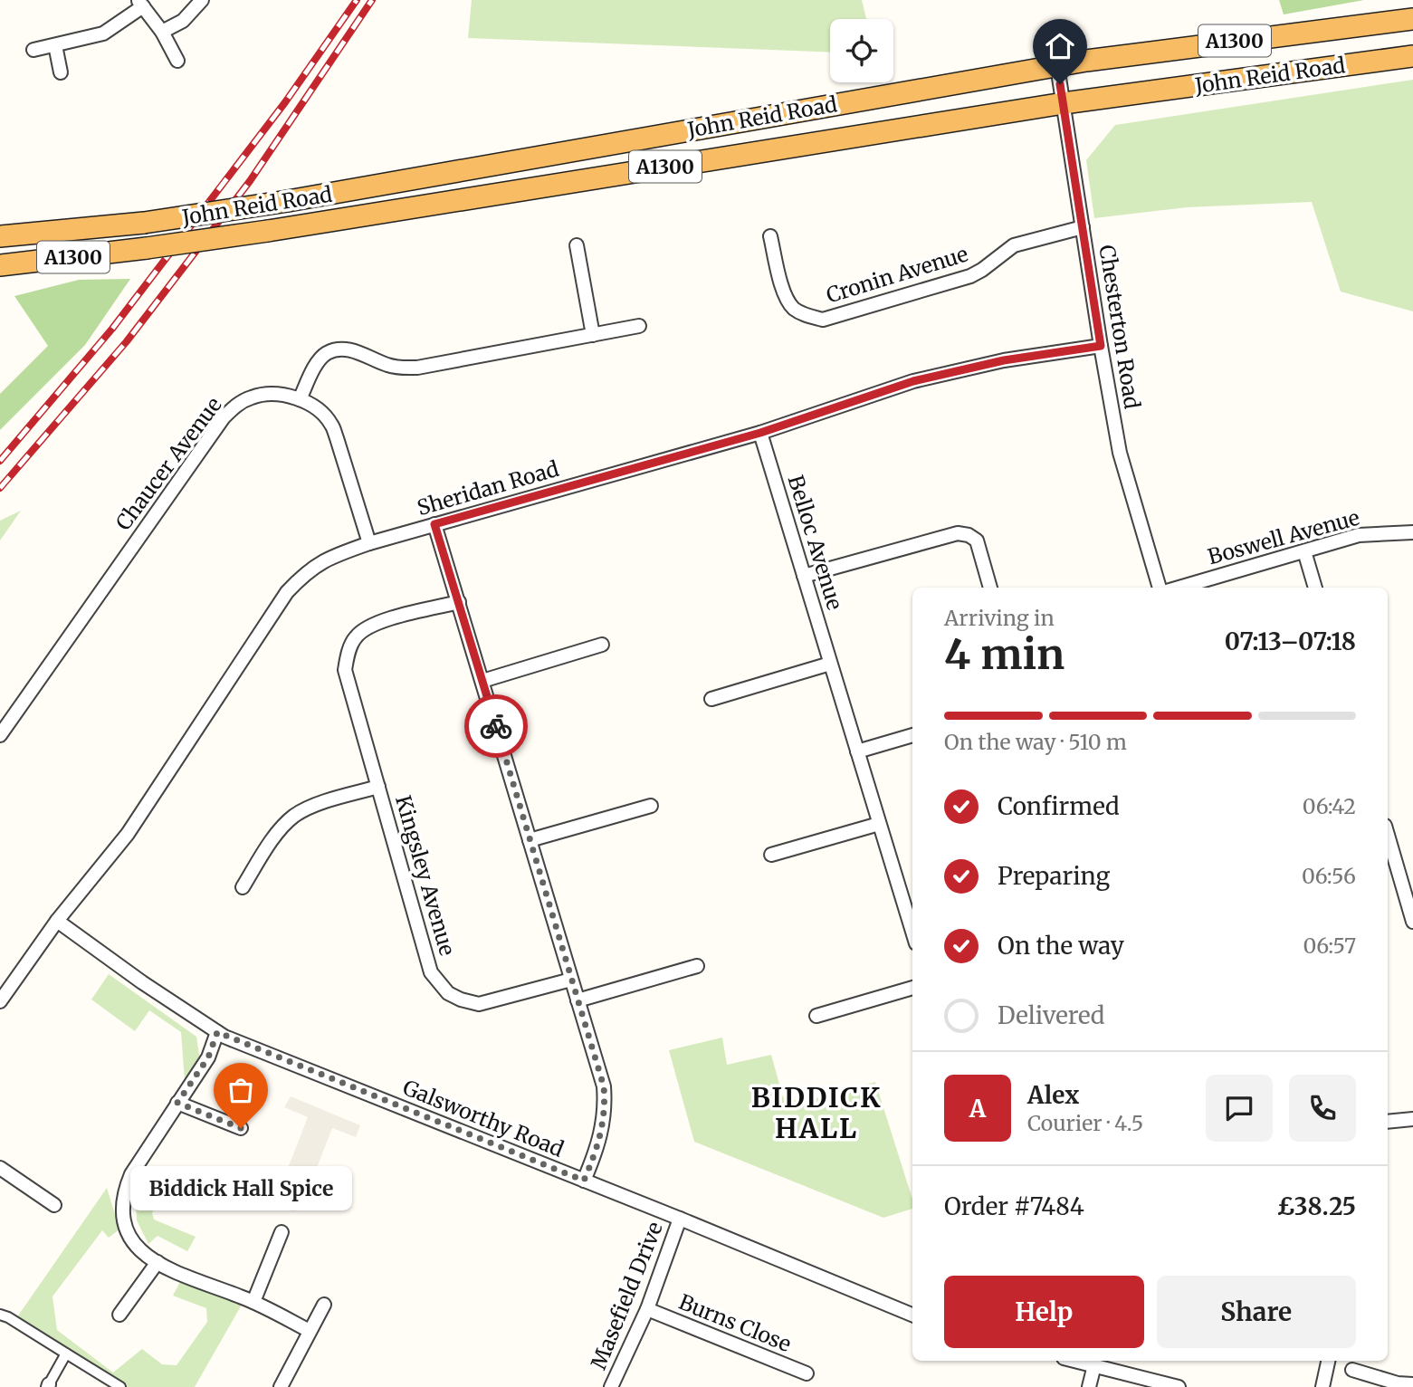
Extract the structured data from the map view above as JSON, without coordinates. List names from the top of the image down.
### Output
{
  "streets": {
    "highway": ["A1300", "John Reid Road"],
    "street": [
      "Cronin Avenue",
      "Chesterton Road",
      "Chaucer Avenue",
      "Sheridan Road",
      "Boswell Avenue",
      "Belloc Avenue",
      "Kingsley Avenue",
      "Galsworthy Road",
      "Masefield Drive",
      "Burns Close"
    ]
  },
  "crossings": [
    ["John Reid Road", "Chesterton Road"],
    ["Cronin Avenue", "Chesterton Road"],
    ["Chesterton Road", "Sheridan Road"],
    ["Chaucer Avenue", "Sheridan Road"],
    ["Sheridan Road", "Belloc Avenue"],
    ["Sheridan Road", "Galsworthy Road"],
    ["Galsworthy Road", "Masefield Drive"],
    ["Masefield Drive", "Burns Close"]
  ],
  "districts": ["BIDDICK HALL"],
  "places": ["Biddick Hall Spice"],
  "page": {
    "heading": ["4 min", "Arriving in", "07:13–07:18"],
    "panel": [
      "Alex",
      "Courier · 4.5",
      "Order #7484",
      "£38.25"
    ],
    "bar": "On the way · 510 m",
    "list": [
      ["Confirmed", "06:42"],
      ["Preparing", "06:56"],
      ["On the way", "06:57"],
      "Delivered"
    ],
    "round": "A",
    "bubble": "Biddick Hall Spice",
    "buttons": ["Help", "Share"]
  }
}
